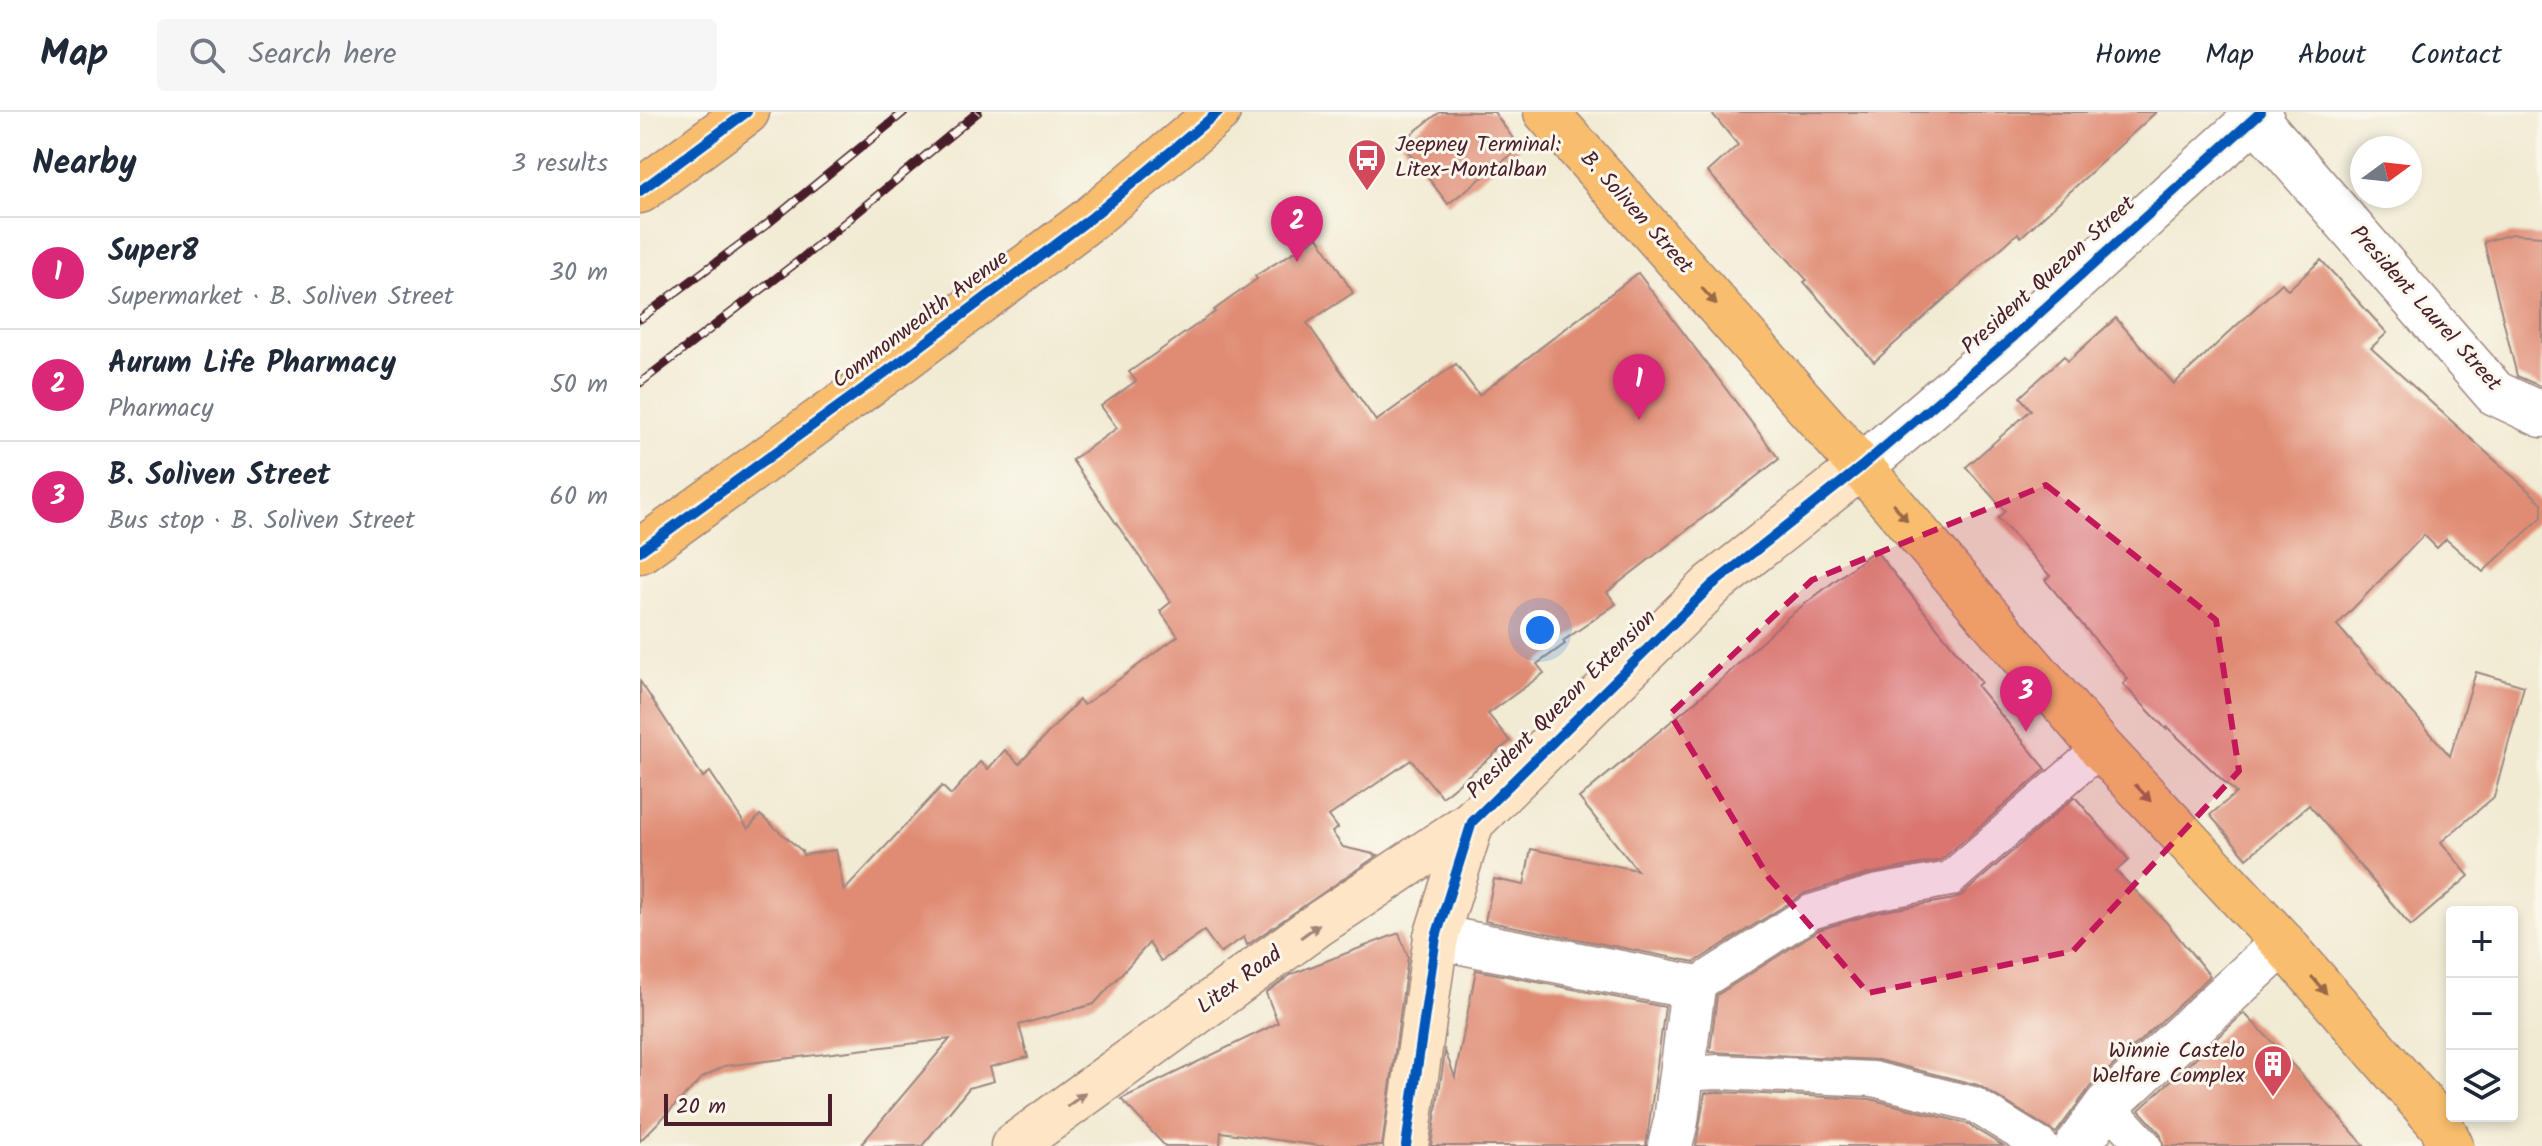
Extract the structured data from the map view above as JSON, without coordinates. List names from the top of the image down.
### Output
{
  "streets": {
    "main road": ["B. Soliven Street", "Commonwealth Avenue"],
    "street": [
      "President Quezon Street",
      "President Laurel Street",
      "President Quezon Extension",
      "Litex Road"
    ]
  },
  "crossings": [
    ["B. Soliven Street", "President Quezon Street"],
    ["B. Soliven Street", "President Quezon Extension"],
    ["President Quezon Street", "President Laurel Street"],
    ["President Quezon Street", "President Quezon Extension"],
    ["President Quezon Extension", "Litex Road"]
  ],
  "one_way": ["B. Soliven Street", "Litex Road"],
  "places": {
    "bus stop": ["Jeepney Terminal: Litex-Montalban"],
    "building": ["Winnie Castelo Welfare Complex"]
  },
  "scale_bar": "20 m",
  "north": "right",
  "page": {
    "header": "Map",
    "search": "Search here",
    "nav": [
      "Home",
      "Map",
      "About",
      "Contact"
    ],
    "heading": ["Nearby", "3 results"],
    "pins": ["2", "1", "3"],
    "list": [
      {
        "mark": "1",
        "name": "Super8",
        "note": "Supermarket · B. Soliven Street",
        "value": "30 m"
      },
      {
        "mark": "2",
        "name": "Aurum Life Pharmacy",
        "note": "Pharmacy",
        "value": "50 m"
      },
      {
        "mark": "3",
        "name": "B. Soliven Street",
        "note": "Bus stop · B. Soliven Street",
        "value": "60 m"
      }
    ],
    "map_buttons": ["+", "−"],
    "scale": "20 m"
  }
}
